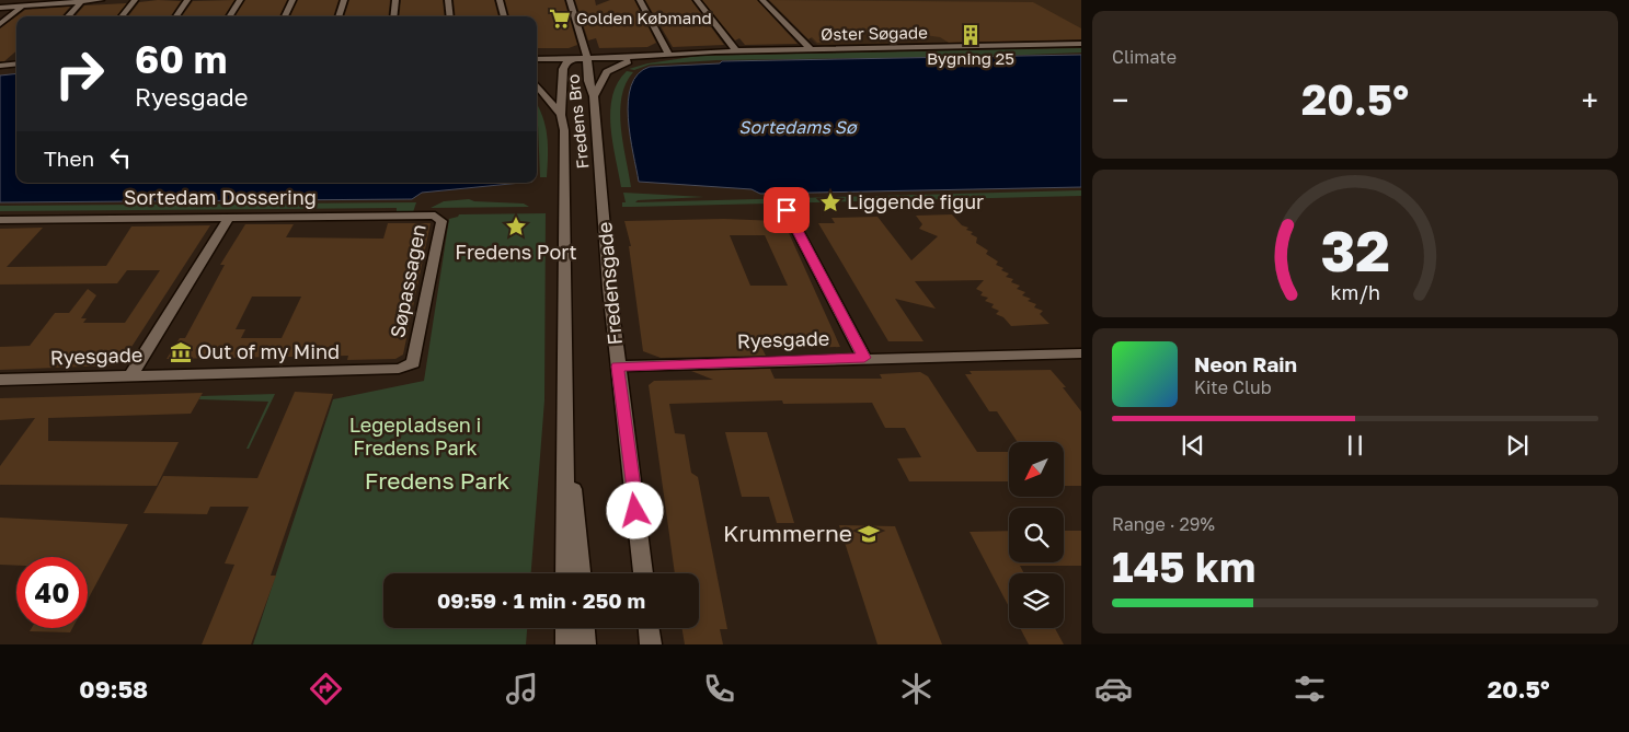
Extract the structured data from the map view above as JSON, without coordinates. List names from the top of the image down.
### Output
{
  "streets": {
    "street": [
      "Øster Søgade",
      "Fredens Bro",
      "Sortedam Dossering",
      "Søpassagen",
      "Fredensgade",
      "Ryesgade"
    ]
  },
  "crossings": [
    ["Øster Søgade", "Fredens Bro"],
    ["Fredens Bro", "Fredensgade"],
    ["Sortedam Dossering", "Søpassagen"],
    ["Søpassagen", "Ryesgade"],
    ["Fredensgade", "Ryesgade"]
  ],
  "water": ["Sortedams Sø"],
  "parks": ["Legepladsen i Fredens Park", "Fredens Park"],
  "places": {
    "supermarket": ["Golden Købmand"],
    "building": ["Bygning 25"],
    "place": ["Liggende figur", "Fredens Port"],
    "museum": ["Out of my Mind"],
    "school or university": ["Krummerne"]
  },
  "north": "bottom left",
  "page": {
    "tile": [
      "Climate",
      ["Range · 29%", "145 km"]
    ],
    "turn": ["60 m", "Ryesgade"],
    "heat": ["−", "20.5°", "+"],
    "then": "Then",
    "song": ["Neon Rain", "Kite Club"],
    "limit": "40",
    "trip": "09:59 · 1 min · 250 m",
    "tabs": ["09:58", "20.5°"],
    "gauge": ["32", "km/h"]
  }
}
